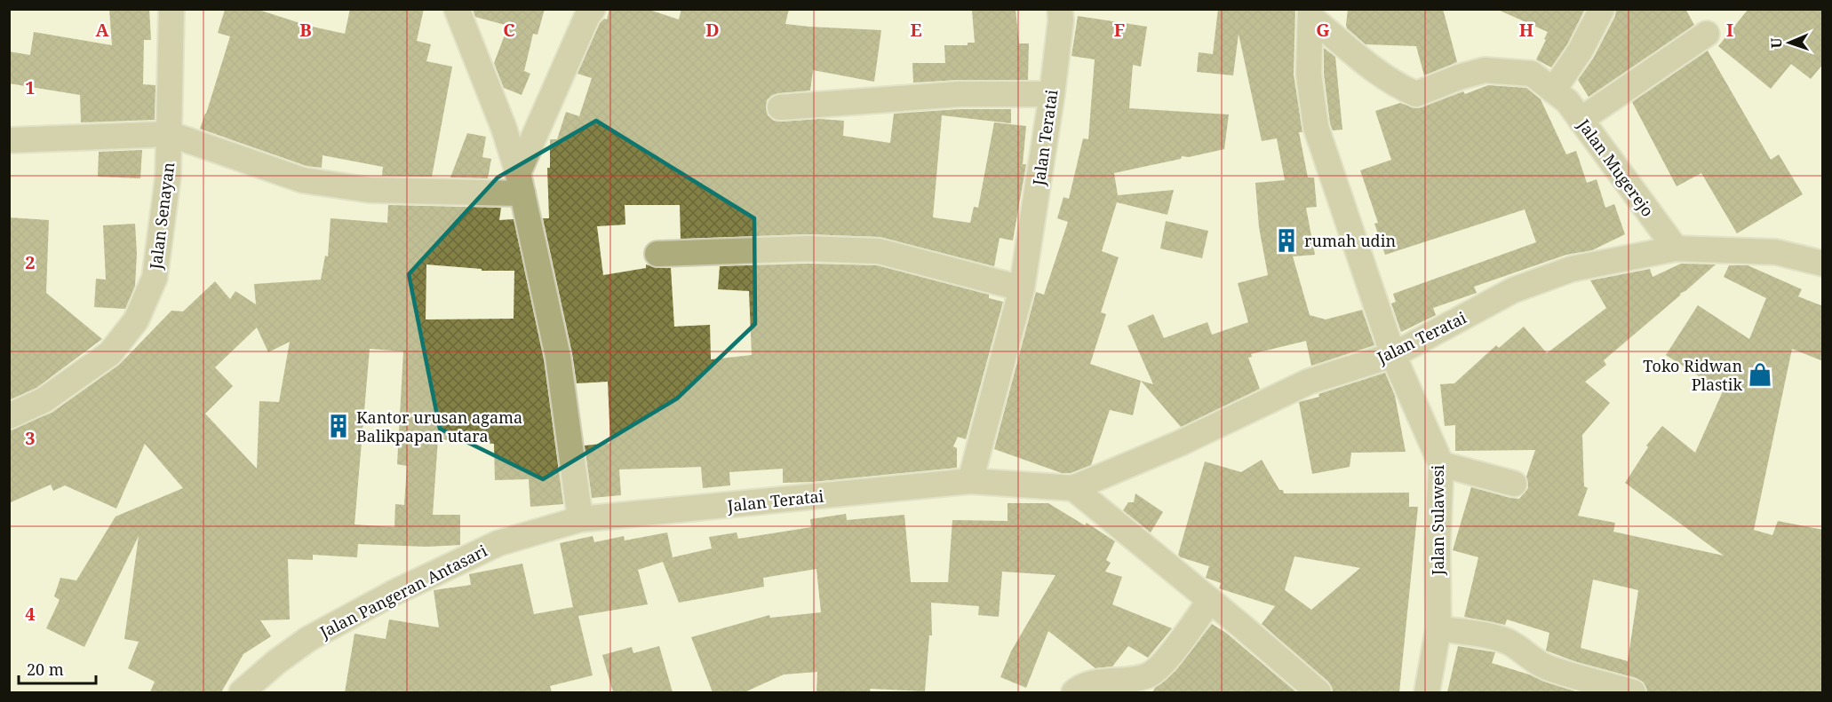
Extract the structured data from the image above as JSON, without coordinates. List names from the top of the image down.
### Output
{
  "streets": {
    "street": [
      "Jalan Teratai",
      "Jalan Mugerejo",
      "Jalan Senayan",
      "Jalan Sulawesi",
      "Jalan Pangeran Antasari"
    ]
  },
  "crossings": [
    ["Jalan Teratai", "Jalan Mugerejo"],
    ["Jalan Teratai", "Jalan Sulawesi"],
    ["Jalan Teratai", "Jalan Pangeran Antasari"],
    ["Jalan Mugerejo", "Jalan Sulawesi"]
  ],
  "places": {
    "building": ["rumah udin", "Kantor urusan agama Balikpapan utara"],
    "shop": ["Toko Ridwan Plastik"]
  },
  "scale_bar": "20 m",
  "north": "left",
  "grid": {
    "columns": [
      "A",
      "B",
      "C",
      "D",
      "E",
      "F",
      "G",
      "H",
      "I"
    ],
    "rows": [
      "1",
      "2",
      "3",
      "4"
    ]
  }
}
